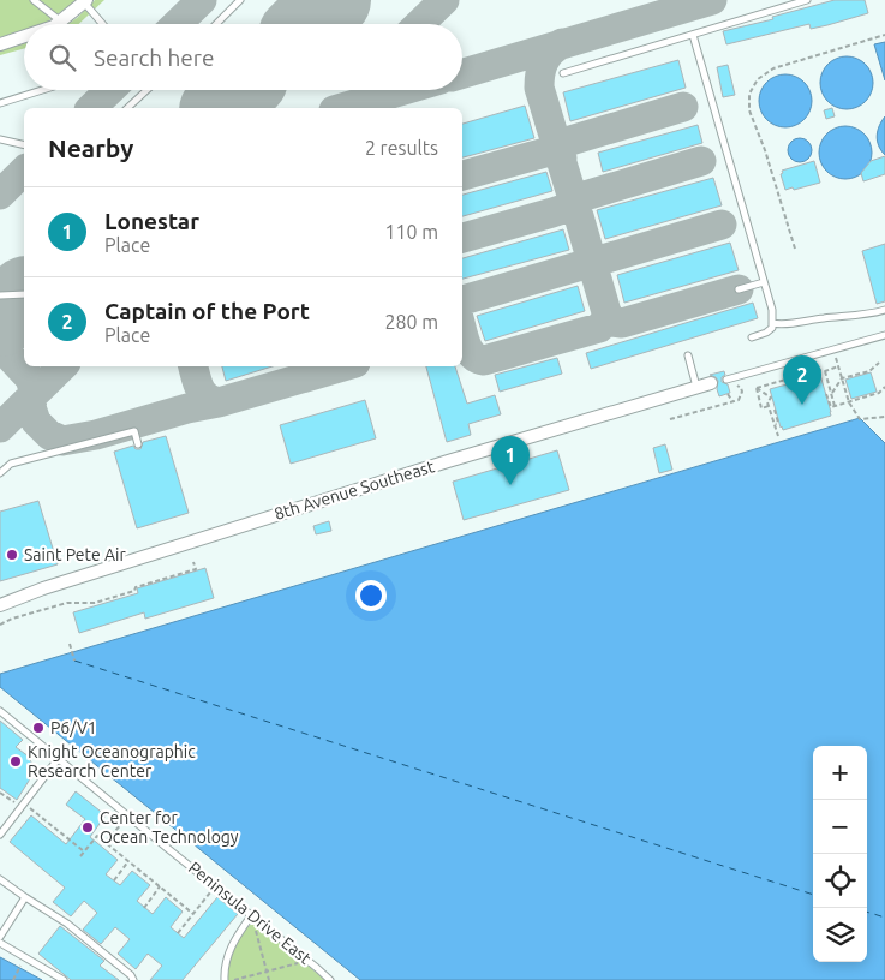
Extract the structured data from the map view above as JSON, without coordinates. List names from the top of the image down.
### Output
{
  "streets": {
    "street": ["8th Avenue Southeast"],
    "lane": ["Peninsula Drive East"]
  },
  "places": [
    "Saint Pete Air",
    "P6/V1",
    "Knight Oceanographic Research Center",
    "Center for Ocean Technology"
  ],
  "page": {
    "search": "Search here",
    "heading": ["Nearby", "2 results"],
    "list": [
      {
        "mark": "1",
        "name": "Lonestar",
        "note": "Place",
        "value": "110 m"
      },
      {
        "mark": "2",
        "name": "Captain of the Port",
        "note": "Place",
        "value": "280 m"
      }
    ],
    "pins": ["2", "1"],
    "map_buttons": ["+", "−"]
  }
}
